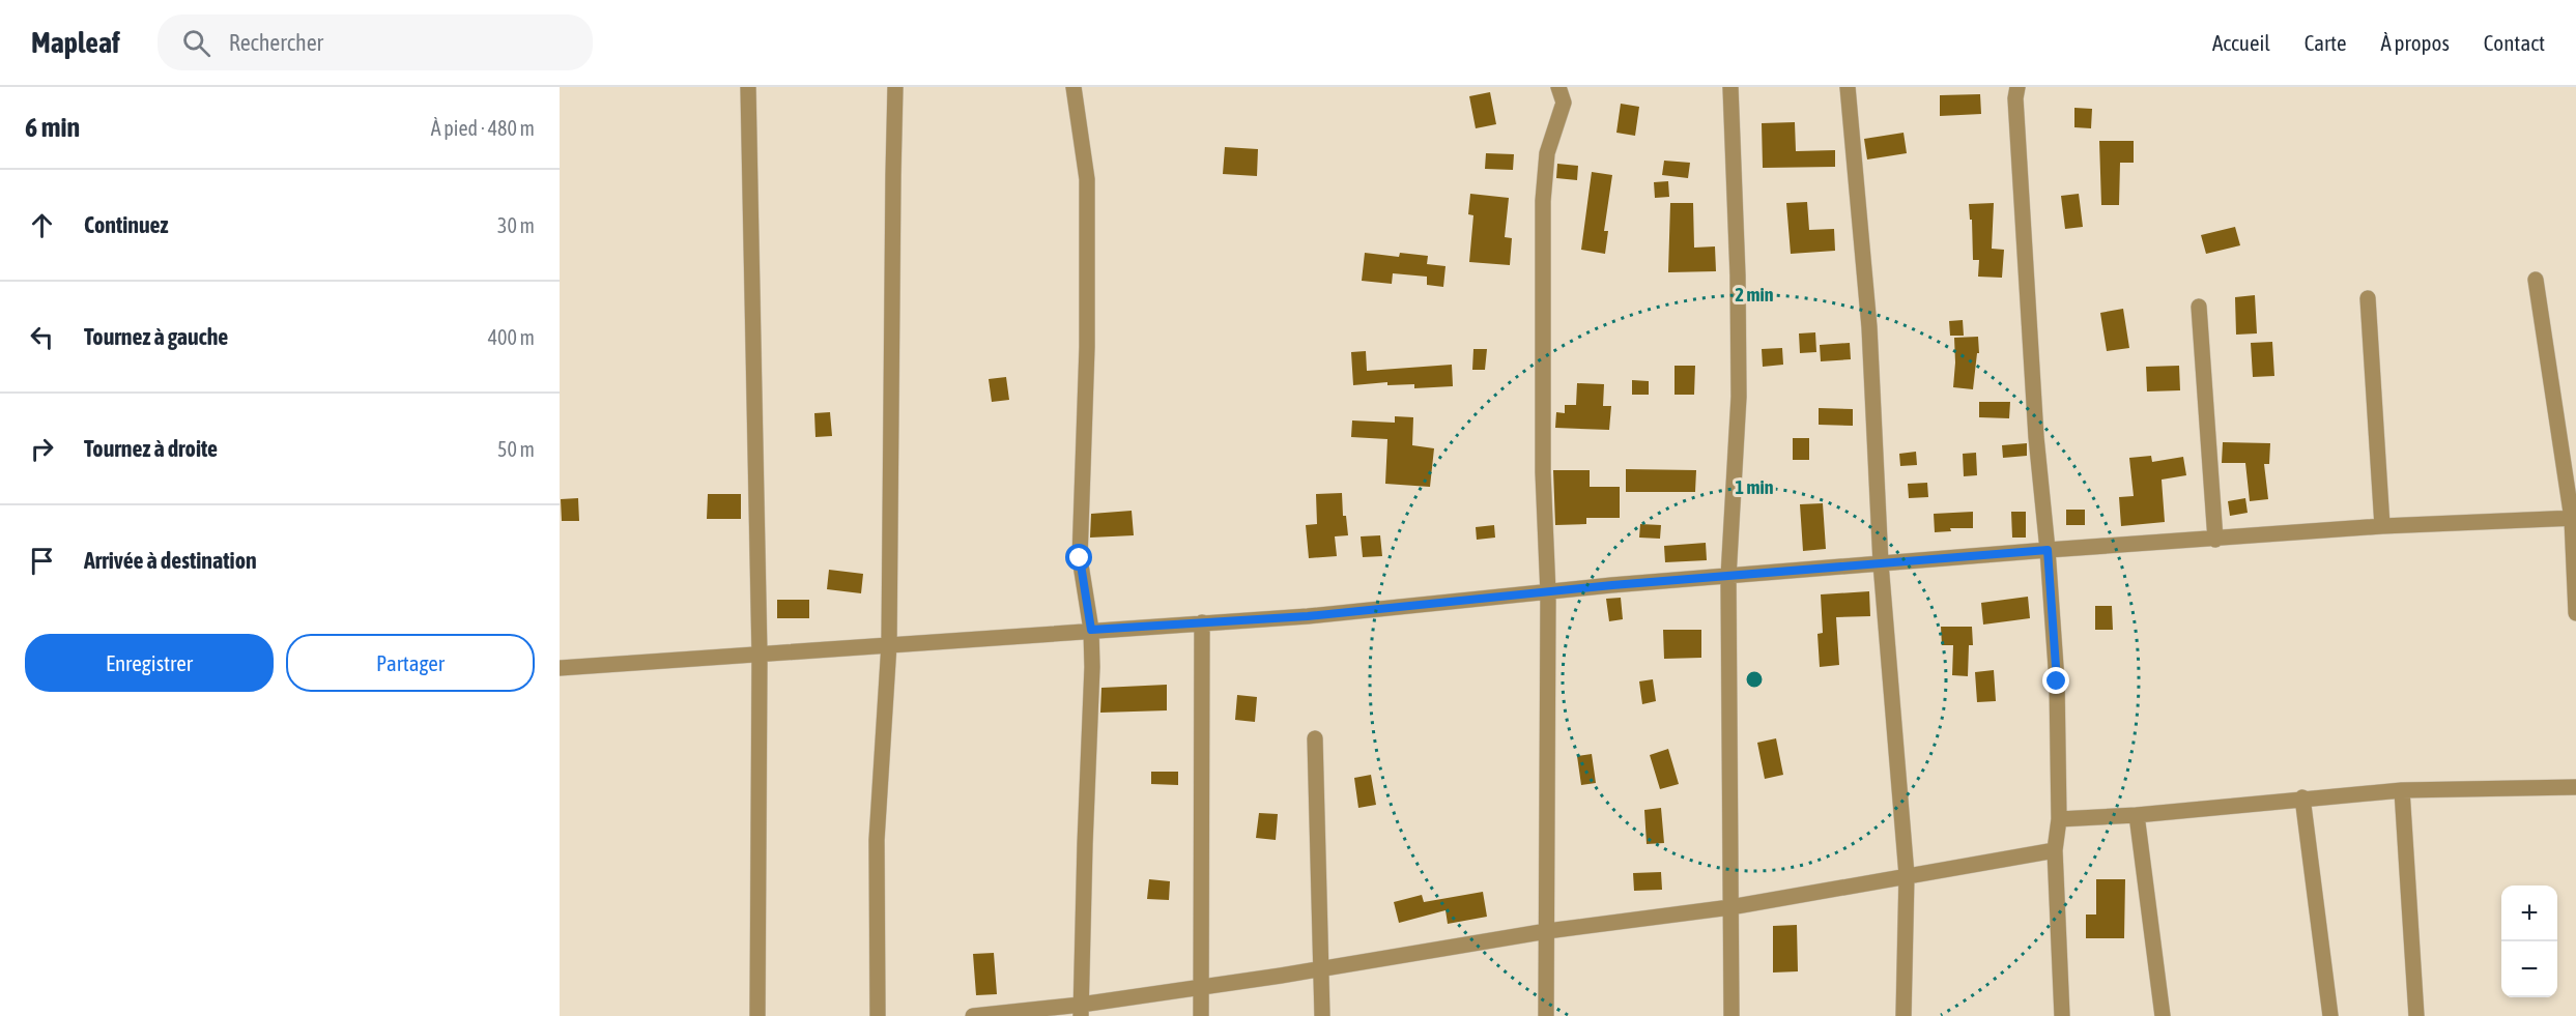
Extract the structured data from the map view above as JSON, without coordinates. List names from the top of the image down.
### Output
{
  "page": {
    "header": "Mapleaf",
    "search": "Rechercher",
    "nav": [
      "Accueil",
      "Carte",
      "À propos",
      "Contact"
    ],
    "heading": ["6 min", "À pied · 480 m"],
    "list": [
      ["Continuez", "30 m"],
      ["Tournez à gauche", "400 m"],
      ["Tournez à droite", "50 m"],
      "Arrivée à destination"
    ],
    "buttons": ["Enregistrer", "Partager"],
    "map_buttons": ["+", "−"]
  },
  "rings": ["2 min", "1 min"]
}
